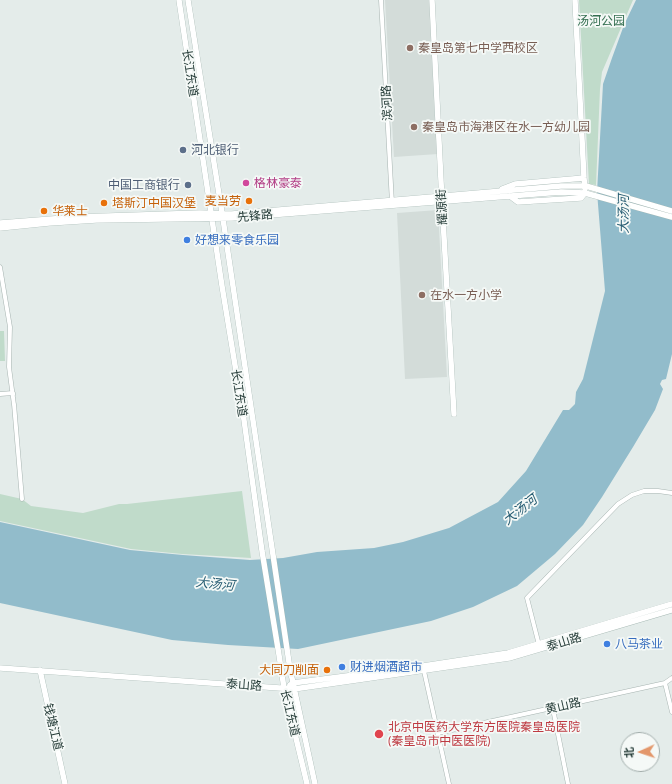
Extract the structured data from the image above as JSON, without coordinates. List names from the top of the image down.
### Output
{
  "streets": {
    "street": [
      "长江东道",
      "滨河路",
      "耀源街",
      "先锋路",
      "泰山路",
      "黄山路",
      "钱塘江道"
    ]
  },
  "crossings": [
    ["长江东道", "先锋路"],
    ["长江东道", "泰山路"],
    ["滨河路", "先锋路"],
    ["耀源街", "先锋路"],
    ["泰山路", "钱塘江道"]
  ],
  "water": ["大汤河"],
  "parks": ["汤河公园"],
  "places": [
    "秦皇岛第七中学西校区",
    "秦皇岛市海港区在水一方幼儿园",
    "河北银行",
    "格林豪泰",
    "中国工商银行",
    "麦当劳",
    "塔斯汀中国汉堡",
    "华莱士",
    "好想来零食乐园",
    "在水一方小学",
    "八马茶业",
    "财进烟酒超市",
    "大同刀削面",
    "北京中医药大学东方医院秦皇岛医院 (秦皇岛市中医医院)"
  ],
  "north": "left"
}
